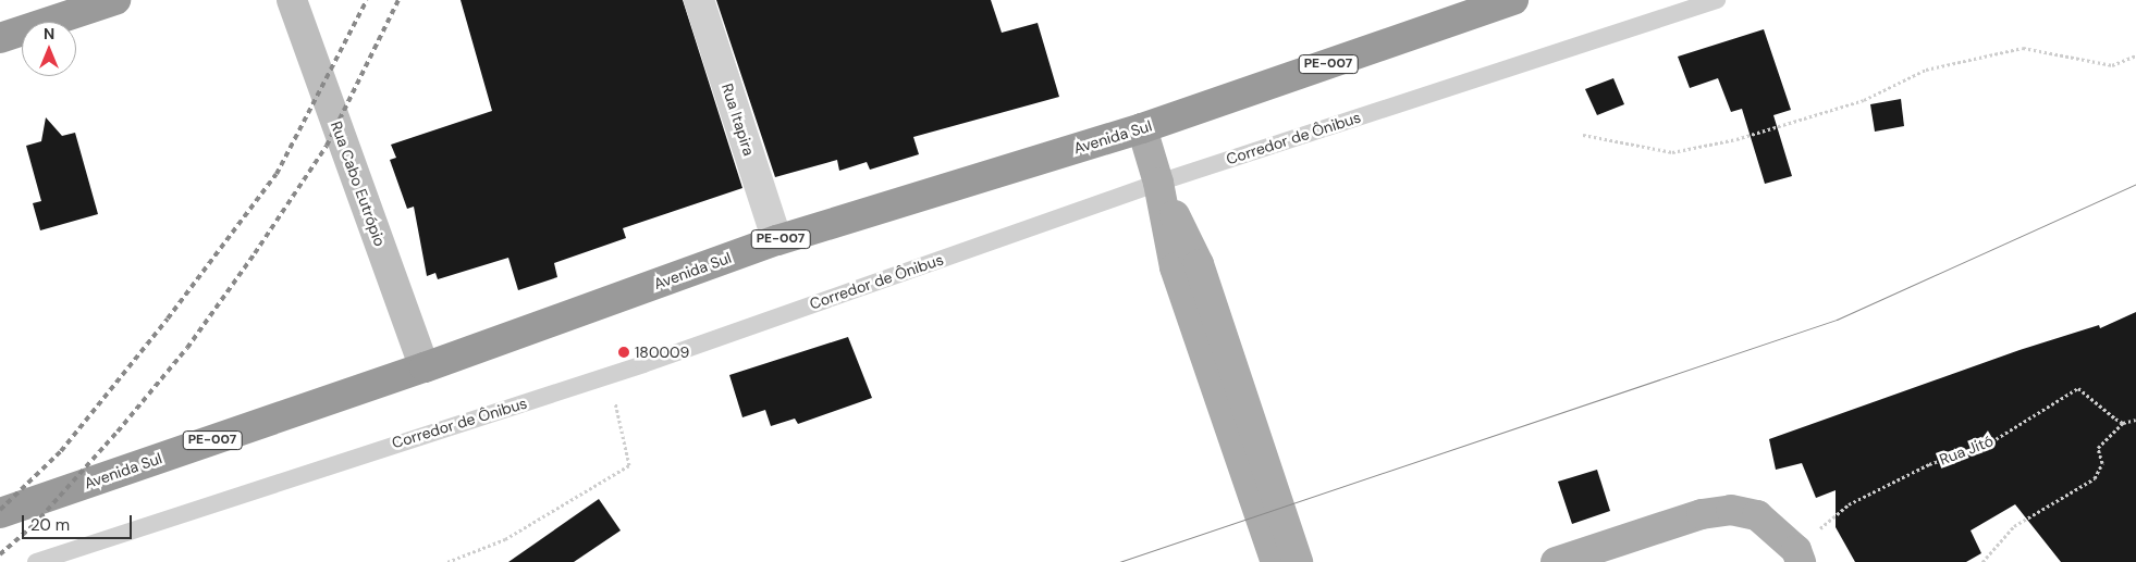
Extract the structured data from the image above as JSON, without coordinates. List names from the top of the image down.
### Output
{
  "streets": {
    "highway": ["PE-007", "Avenida Sul"],
    "street": ["Rua Itapira", "Rua Cabo Eutrópio"],
    "lane": ["Corredor de Ônibus"],
    "path": ["Rua Jitó"]
  },
  "crossings": [
    ["Rua Itapira", "Avenida Sul"],
    ["Avenida Sul", "Rua Cabo Eutrópio"]
  ],
  "places": ["180009"],
  "scale_bar": "20 m",
  "north": "top"
}
